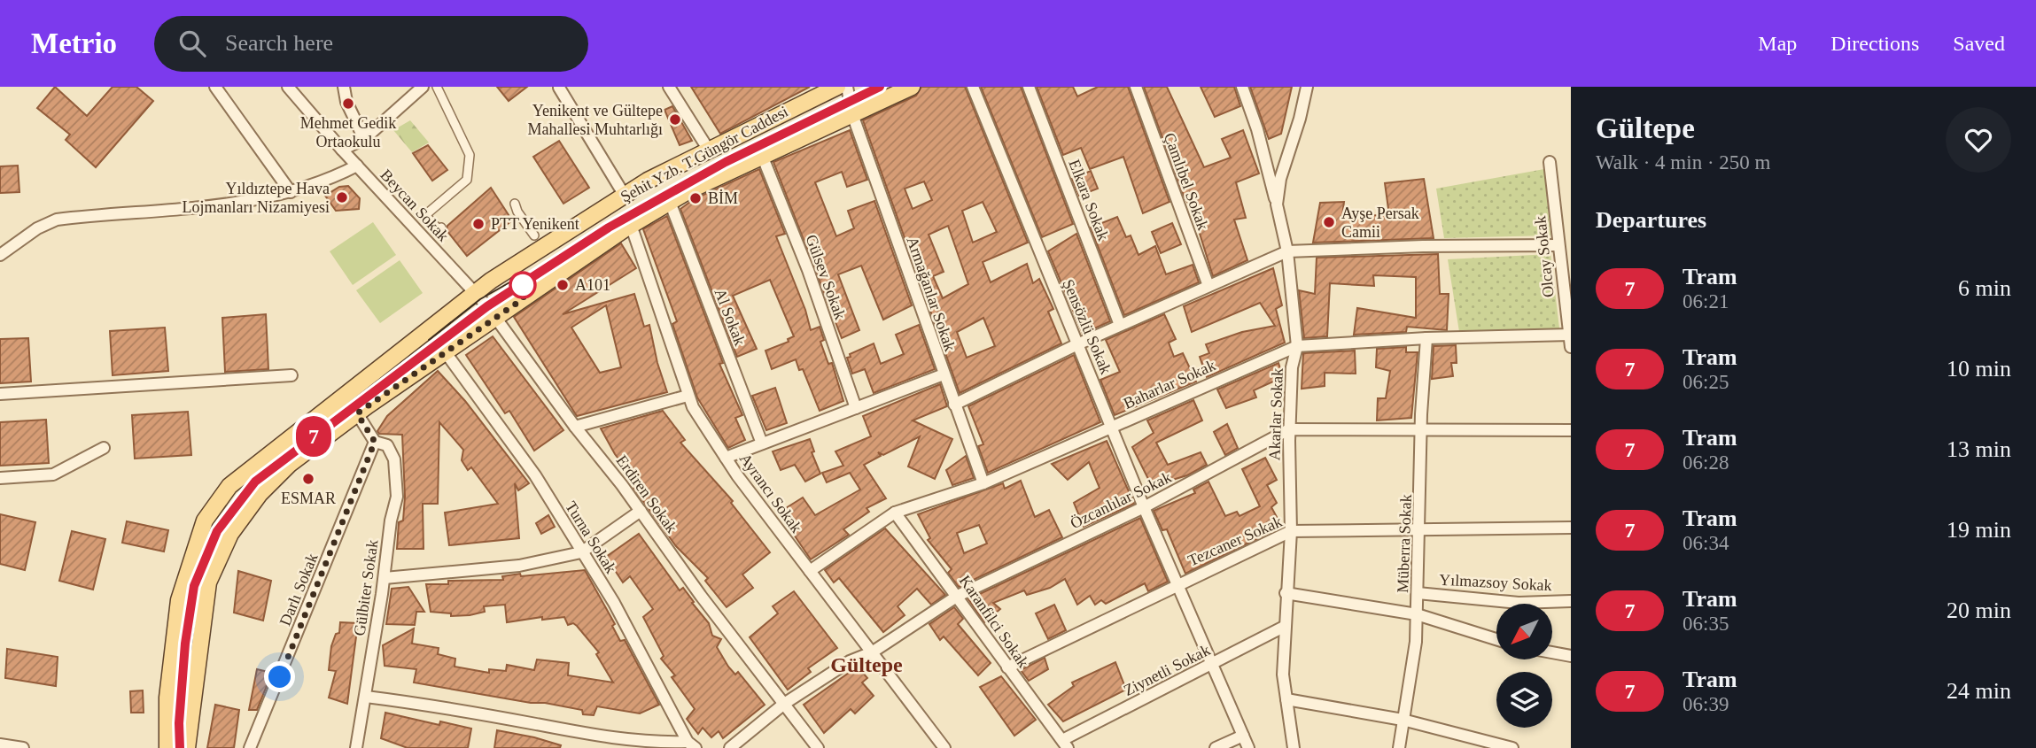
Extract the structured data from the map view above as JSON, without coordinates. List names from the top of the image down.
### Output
{
  "streets": {
    "main road": ["Şehit Yzb. T.Güngör Caddesi"],
    "street": [
      "Çamlıbel Sokak",
      "Elkara Sokak",
      "Beycan Sokak",
      "Olcay Sokak",
      "Gülsev Sokak",
      "Armağanlar Sokak",
      "Al Sokak",
      "Şensözlü Sokak",
      "Baharlar Sokak",
      "Akarlar Sokak",
      "Ayrancı Sokak",
      "Erdiren Sokak",
      "Özcanlılar Sokak",
      "Turna Sokak",
      "Tezcaner Sokak",
      "Müberra Sokak",
      "Yılmazsoy Sokak",
      "Gülbiter Sokak",
      "Darlı Sokak",
      "Karanfilci Sokak",
      "Ziynetli Sokak"
    ]
  },
  "crossings": [
    ["Şehit Yzb. T.Güngör Caddesi", "Gülsev Sokak"],
    ["Şehit Yzb. T.Güngör Caddesi", "Armağanlar Sokak"],
    ["Şehit Yzb. T.Güngör Caddesi", "Al Sokak"],
    ["Şehit Yzb. T.Güngör Caddesi", "Ayrancı Sokak"],
    ["Şehit Yzb. T.Güngör Caddesi", "Erdiren Sokak"],
    ["Şehit Yzb. T.Güngör Caddesi", "Turna Sokak"],
    ["Şehit Yzb. T.Güngör Caddesi", "Gülbiter Sokak"],
    ["Beycan Sokak", "Erdiren Sokak"],
    ["Olcay Sokak", "Baharlar Sokak"],
    ["Armağanlar Sokak", "Baharlar Sokak"],
    ["Şensözlü Sokak", "Baharlar Sokak"],
    ["Şensözlü Sokak", "Özcanlılar Sokak"],
    ["Şensözlü Sokak", "Tezcaner Sokak"],
    ["Şensözlü Sokak", "Ziynetli Sokak"],
    ["Baharlar Sokak", "Akarlar Sokak"],
    ["Baharlar Sokak", "Ayrancı Sokak"],
    ["Baharlar Sokak", "Müberra Sokak"],
    ["Baharlar Sokak", "Karanfilci Sokak"],
    ["Akarlar Sokak", "Özcanlılar Sokak"],
    ["Akarlar Sokak", "Tezcaner Sokak"],
    ["Akarlar Sokak", "Ziynetli Sokak"],
    ["Ayrancı Sokak", "Özcanlılar Sokak"],
    ["Erdiren Sokak", "Özcanlılar Sokak"],
    ["Özcanlılar Sokak", "Müberra Sokak"],
    ["Özcanlılar Sokak", "Karanfilci Sokak"],
    ["Tezcaner Sokak", "Müberra Sokak"],
    ["Tezcaner Sokak", "Karanfilci Sokak"],
    ["Müberra Sokak", "Yılmazsoy Sokak"],
    ["Gülbiter Sokak", "Darlı Sokak"],
    ["Karanfilci Sokak", "Ziynetli Sokak"]
  ],
  "districts": ["Gültepe"],
  "places": [
    "Mehmet Gedik Ortaokulu",
    "Yenikent ve Gültepe Mahallesi Muhtarlığı",
    "Yıldıztepe Hava Lojmanları Nizamiyesi",
    "BİM",
    "Ayşe Persak Camii",
    "PTT Yenikent",
    "A101",
    "ESMAR"
  ],
  "lines": ["tram line 7"],
  "north": "bottom left",
  "page": {
    "header": "Metrio",
    "search": "Search here",
    "nav": ["Map", "Directions", "Saved"],
    "on_map": "7",
    "heading": [
      ["Gültepe", "Walk · 4 min · 250 m"],
      "Departures"
    ],
    "list": [
      {
        "mark": "7",
        "name": "Tram",
        "note": "06:21",
        "value": "6 min"
      },
      {
        "mark": "7",
        "name": "Tram",
        "note": "06:25",
        "value": "10 min"
      },
      {
        "mark": "7",
        "name": "Tram",
        "note": "06:28",
        "value": "13 min"
      },
      {
        "mark": "7",
        "name": "Tram",
        "note": "06:34",
        "value": "19 min"
      },
      {
        "mark": "7",
        "name": "Tram",
        "note": "06:35",
        "value": "20 min"
      },
      {
        "mark": "7",
        "name": "Tram",
        "note": "06:39",
        "value": "24 min"
      }
    ]
  }
}
